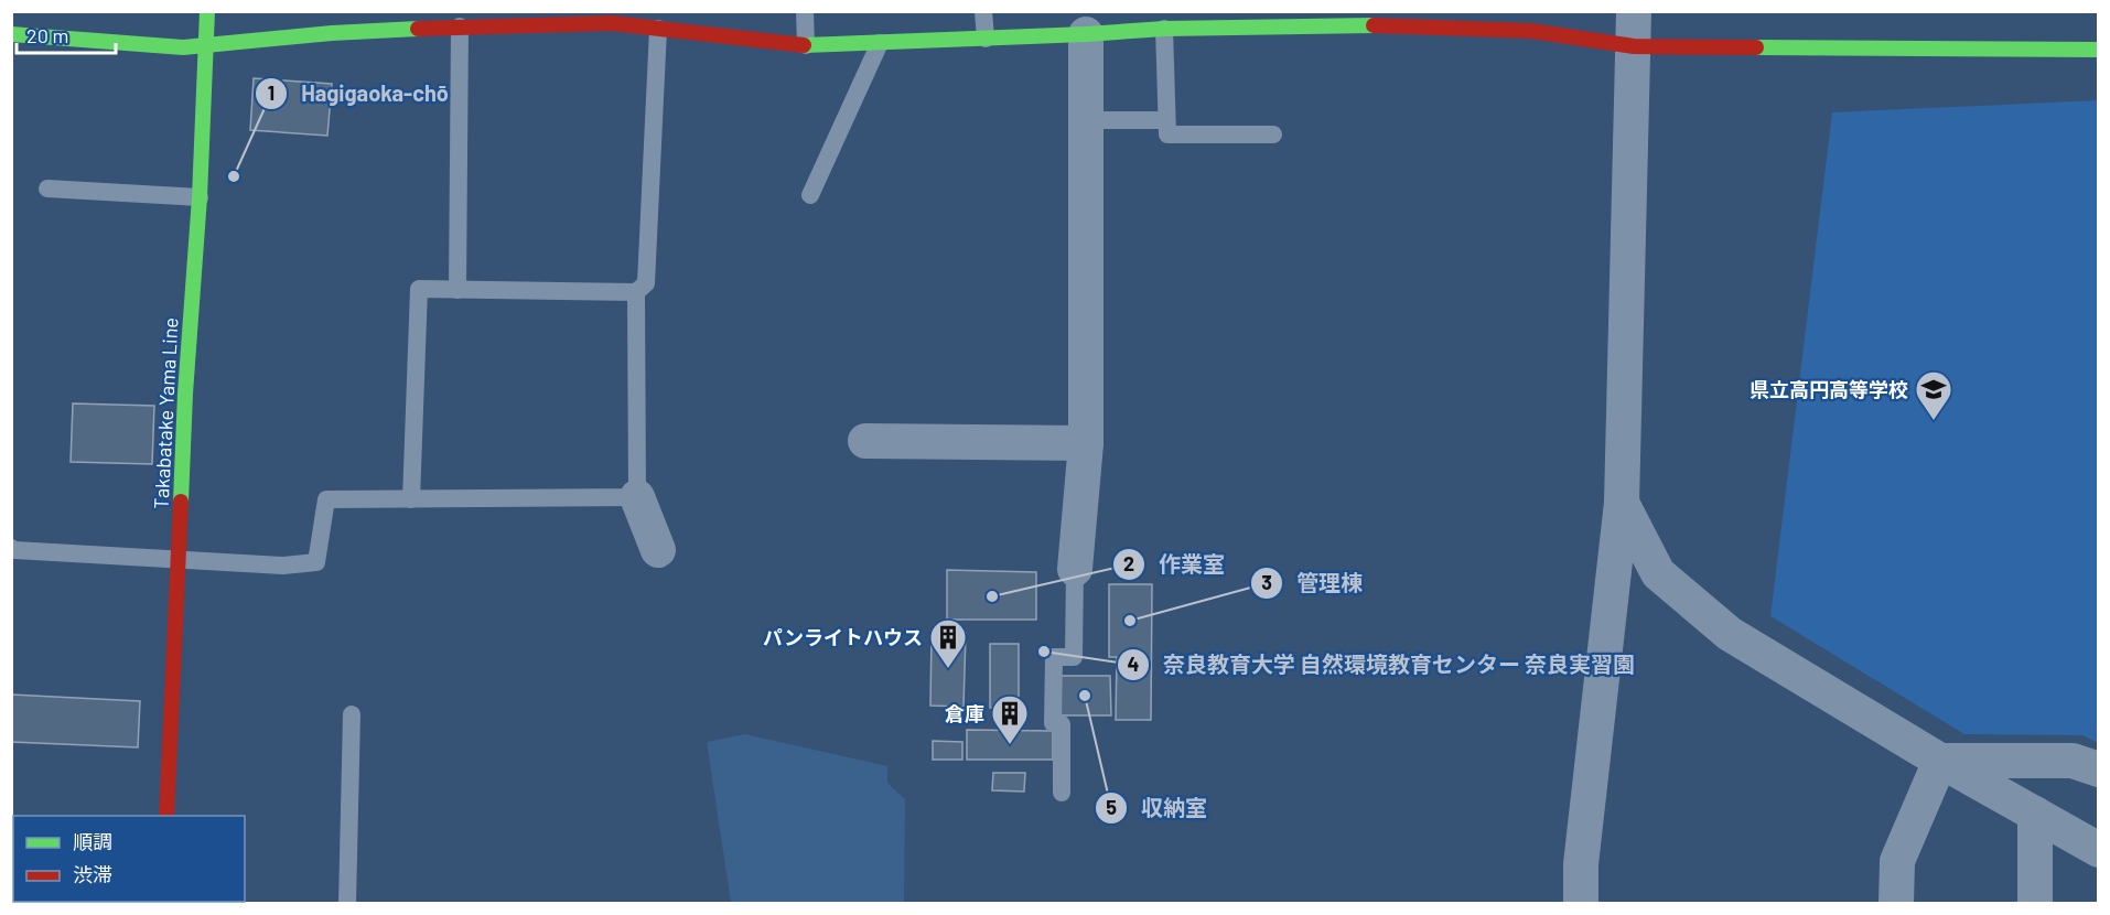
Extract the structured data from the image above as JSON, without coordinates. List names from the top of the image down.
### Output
{
  "streets": {
    "street": ["Takabatake Yama Line"]
  },
  "places": {
    "other": [
      "Hagigaoka-chō",
      "作業室",
      "管理棟",
      "奈良教育大学 自然環境教育センター 奈良実習園",
      "収納室"
    ],
    "school or university": ["県立高円高等学校"],
    "building": ["パンライトハウス", "倉庫"]
  },
  "legend": ["順調", "渋滞"],
  "scale_bar": "20 m"
}
